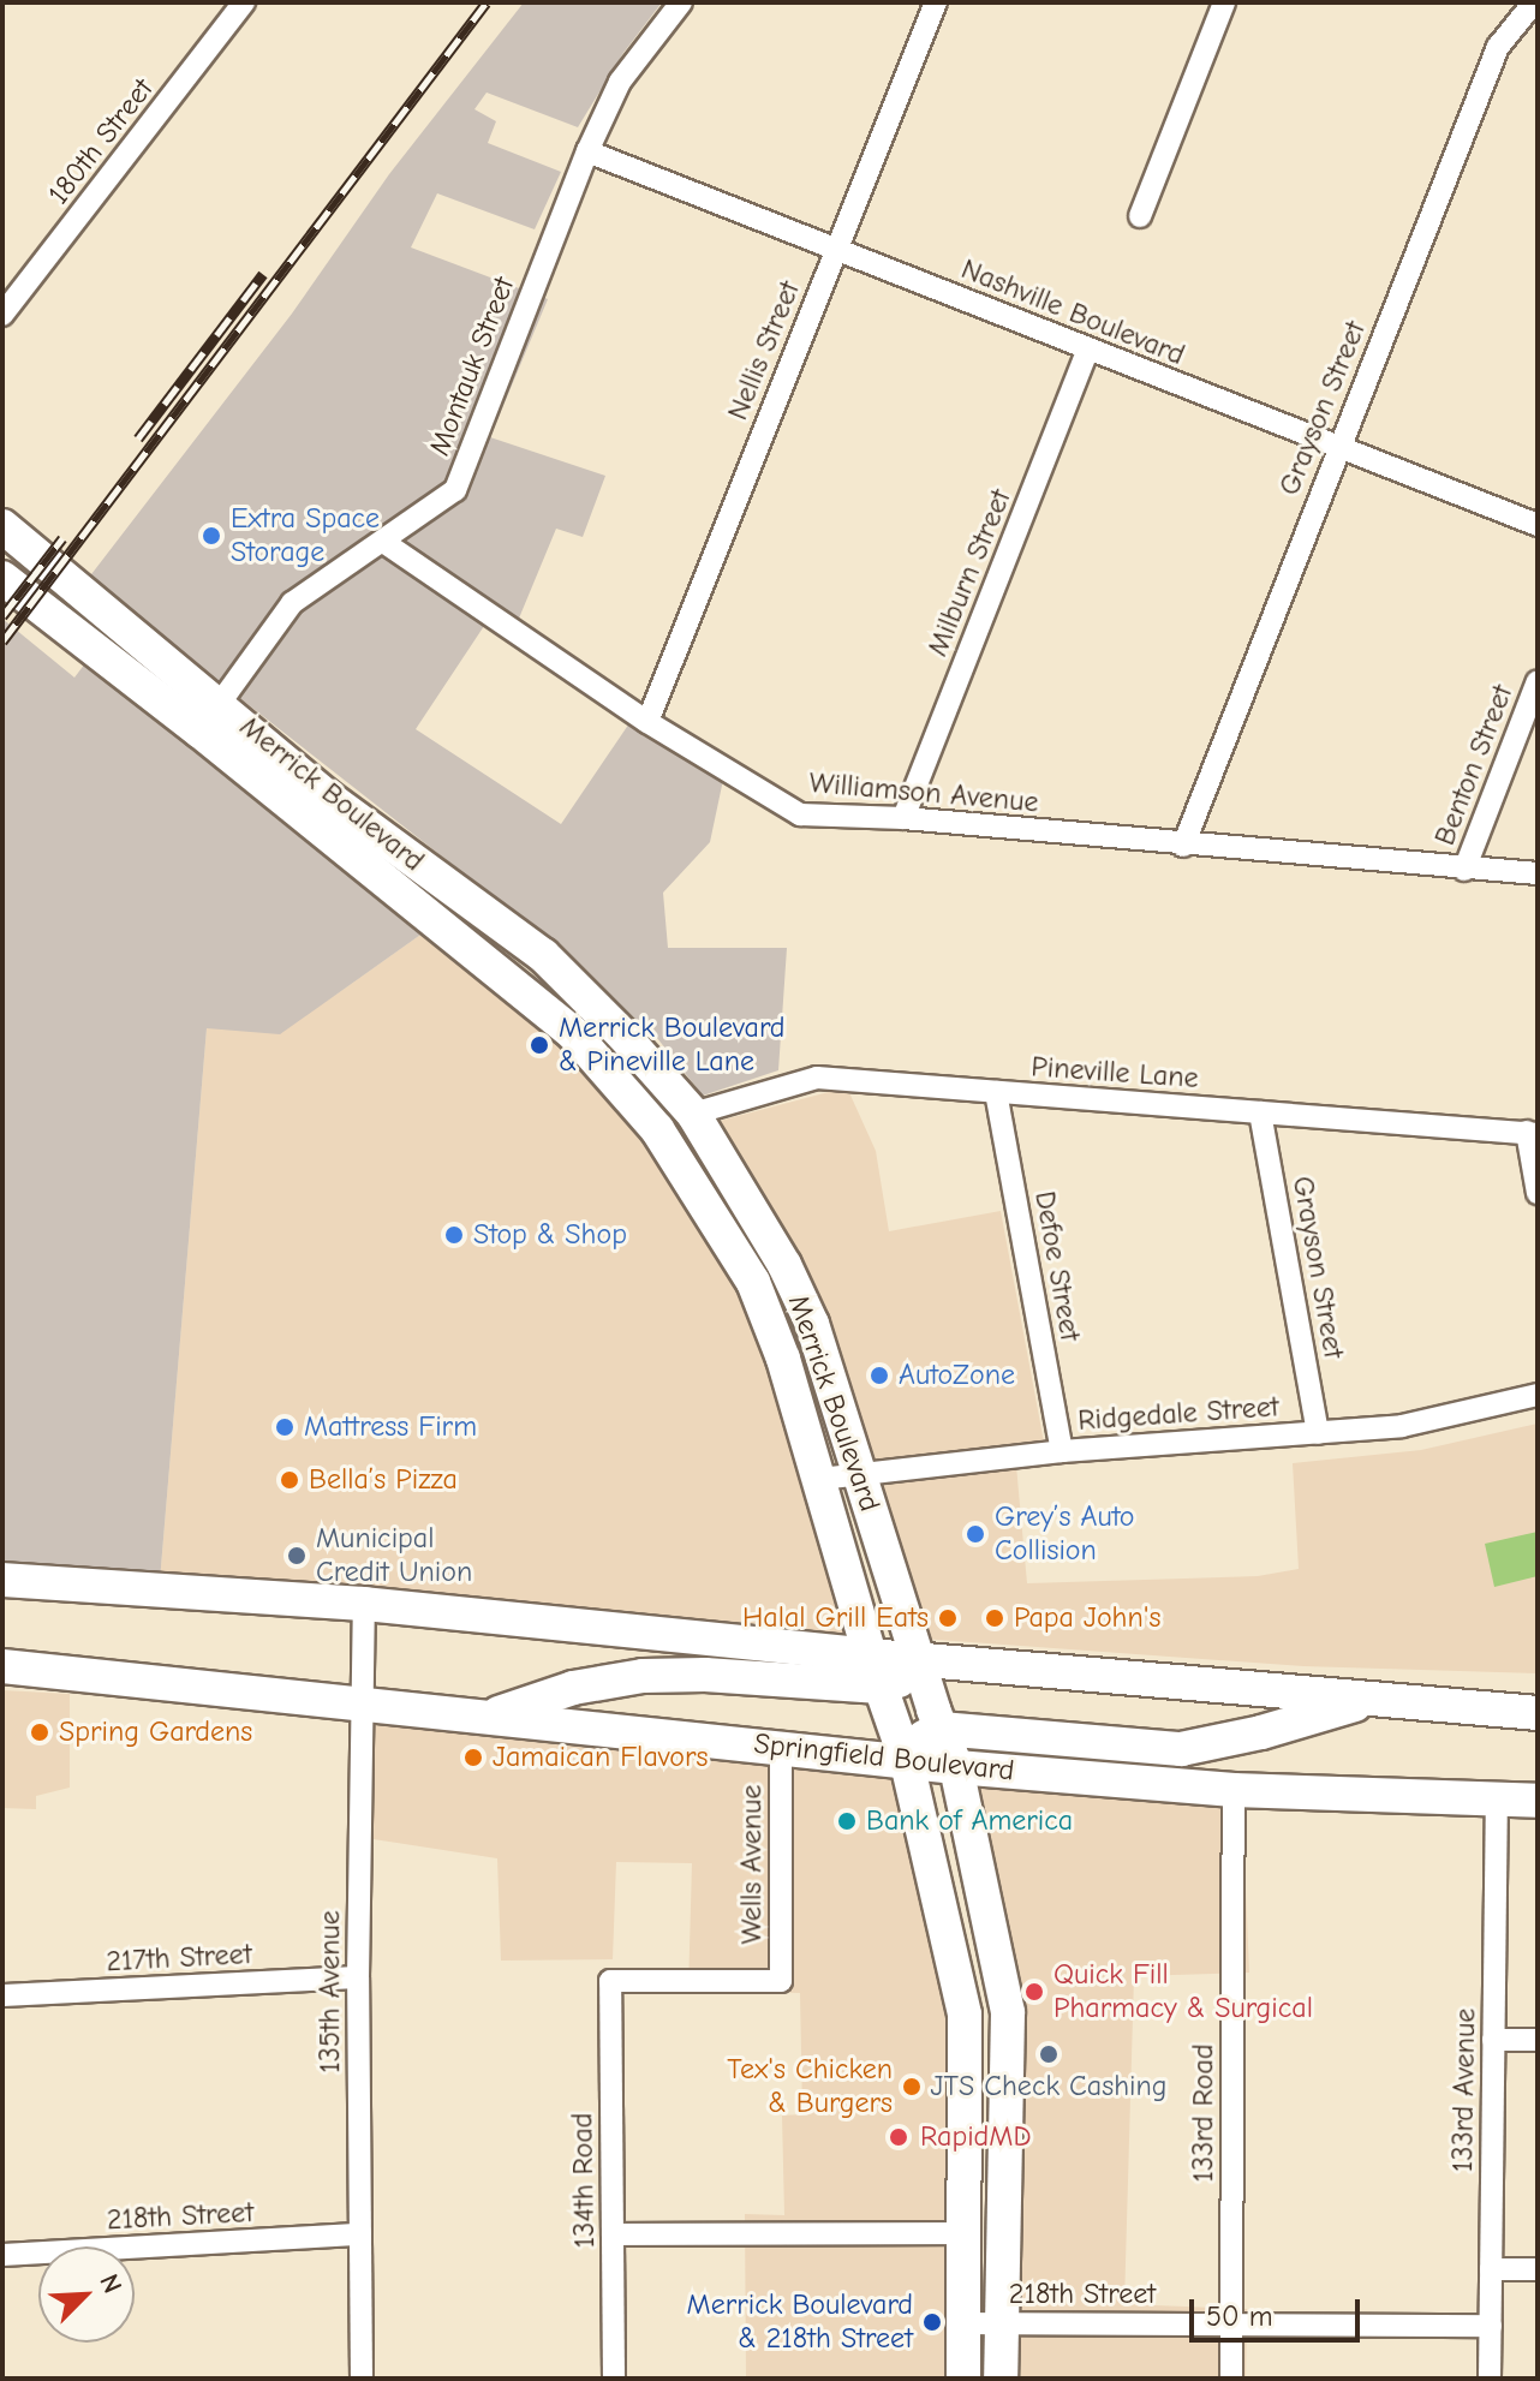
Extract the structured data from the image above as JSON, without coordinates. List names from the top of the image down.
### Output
{
  "streets": {
    "main road": ["Merrick Boulevard", "Springfield Boulevard"],
    "street": [
      "180th Street",
      "Nashville Boulevard",
      "Nellis Street",
      "Montauk Street",
      "Grayson Street",
      "Milburn Street",
      "Benton Street",
      "Williamson Avenue",
      "Pineville Lane",
      "Defoe Street",
      "Ridgedale Street",
      "Wells Avenue",
      "217th Street",
      "135th Avenue",
      "133rd Avenue",
      "133rd Road",
      "134th Road",
      "218th Street"
    ]
  },
  "crossings": [
    ["Nashville Boulevard", "Nellis Street"],
    ["Nashville Boulevard", "Montauk Street"],
    ["Nashville Boulevard", "Grayson Street"],
    ["Nashville Boulevard", "Milburn Street"],
    ["Nellis Street", "Williamson Avenue"],
    ["Montauk Street", "Williamson Avenue"],
    ["Montauk Street", "Merrick Boulevard"],
    ["Grayson Street", "Williamson Avenue"],
    ["Grayson Street", "Pineville Lane"],
    ["Grayson Street", "Ridgedale Street"],
    ["Milburn Street", "Williamson Avenue"],
    ["Benton Street", "Williamson Avenue"],
    ["Merrick Boulevard", "Pineville Lane"],
    ["Merrick Boulevard", "Ridgedale Street"],
    ["Merrick Boulevard", "Springfield Boulevard"],
    ["Merrick Boulevard", "218th Street"],
    ["Pineville Lane", "Defoe Street"],
    ["Defoe Street", "Ridgedale Street"],
    ["Springfield Boulevard", "Wells Avenue"],
    ["Springfield Boulevard", "135th Avenue"],
    ["Springfield Boulevard", "133rd Avenue"],
    ["Springfield Boulevard", "133rd Road"],
    ["Wells Avenue", "134th Road"],
    ["217th Street", "135th Avenue"],
    ["135th Avenue", "218th Street"],
    ["133rd Avenue", "218th Street"],
    ["133rd Road", "218th Street"]
  ],
  "places": [
    "Extra Space Storage",
    "Merrick Boulevard & Pineville Lane",
    "Stop & Shop",
    "AutoZone",
    "Mattress Firm",
    "Bella’s Pizza",
    "Grey’s Auto Collision",
    "Municipal Credit Union",
    "Halal Grill Eats",
    "Papa John's",
    "Spring Gardens",
    "Jamaican Flavors",
    "Bank of America",
    "Quick Fill Pharmacy & Surgical",
    "JTS Check Cashing",
    "Tex's Chicken & Burgers",
    "RapidMD",
    "Merrick Boulevard & 218th Street"
  ],
  "scale_bar": "50 m",
  "north": "top right"
}
